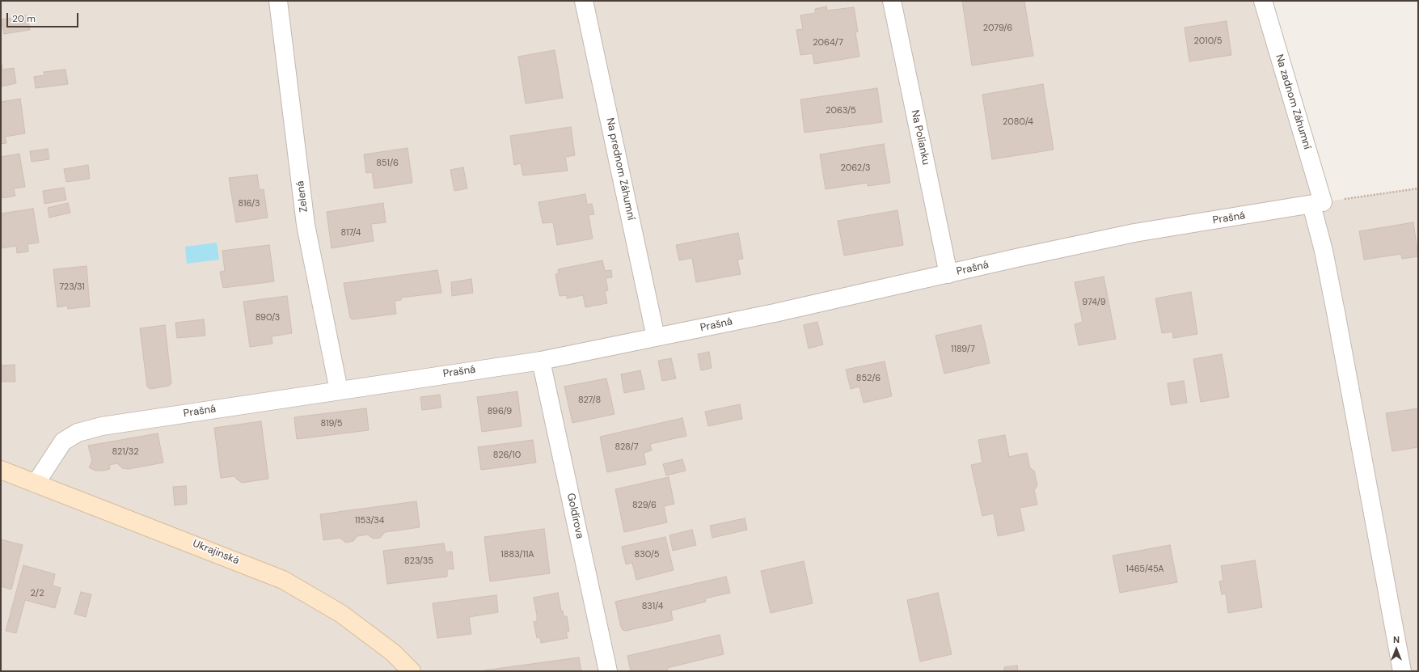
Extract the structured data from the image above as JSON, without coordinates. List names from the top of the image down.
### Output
{
  "streets": {
    "main road": ["Ukrajinská"],
    "street": [
      "Na zadnom Záhumní",
      "Na Polianku",
      "Na prednom Záhumní",
      "Zelená",
      "Prašná",
      "Goldírova"
    ]
  },
  "crossings": [
    ["Na zadnom Záhumní", "Prašná"],
    ["Na Polianku", "Prašná"],
    ["Na prednom Záhumní", "Prašná"],
    ["Zelená", "Prašná"],
    ["Prašná", "Goldírova"],
    ["Prašná", "Ukrajinská"]
  ],
  "house_numbers": [
    "2079/6",
    "2010/5",
    "2064/7",
    "2063/5",
    "2080/4",
    "851/6",
    "2062/3",
    "816/3",
    "817/4",
    "723/31",
    "974/9",
    "890/3",
    "1189/7",
    "852/6",
    "827/8",
    "896/9",
    "819/5",
    "828/7",
    "821/32",
    "826/10",
    "829/6",
    "1153/34",
    "1883/11A",
    "830/5",
    "823/35",
    "1465/45A",
    "2/2",
    "831/4"
  ],
  "scale_bar": "20 m",
  "north": "top"
}
